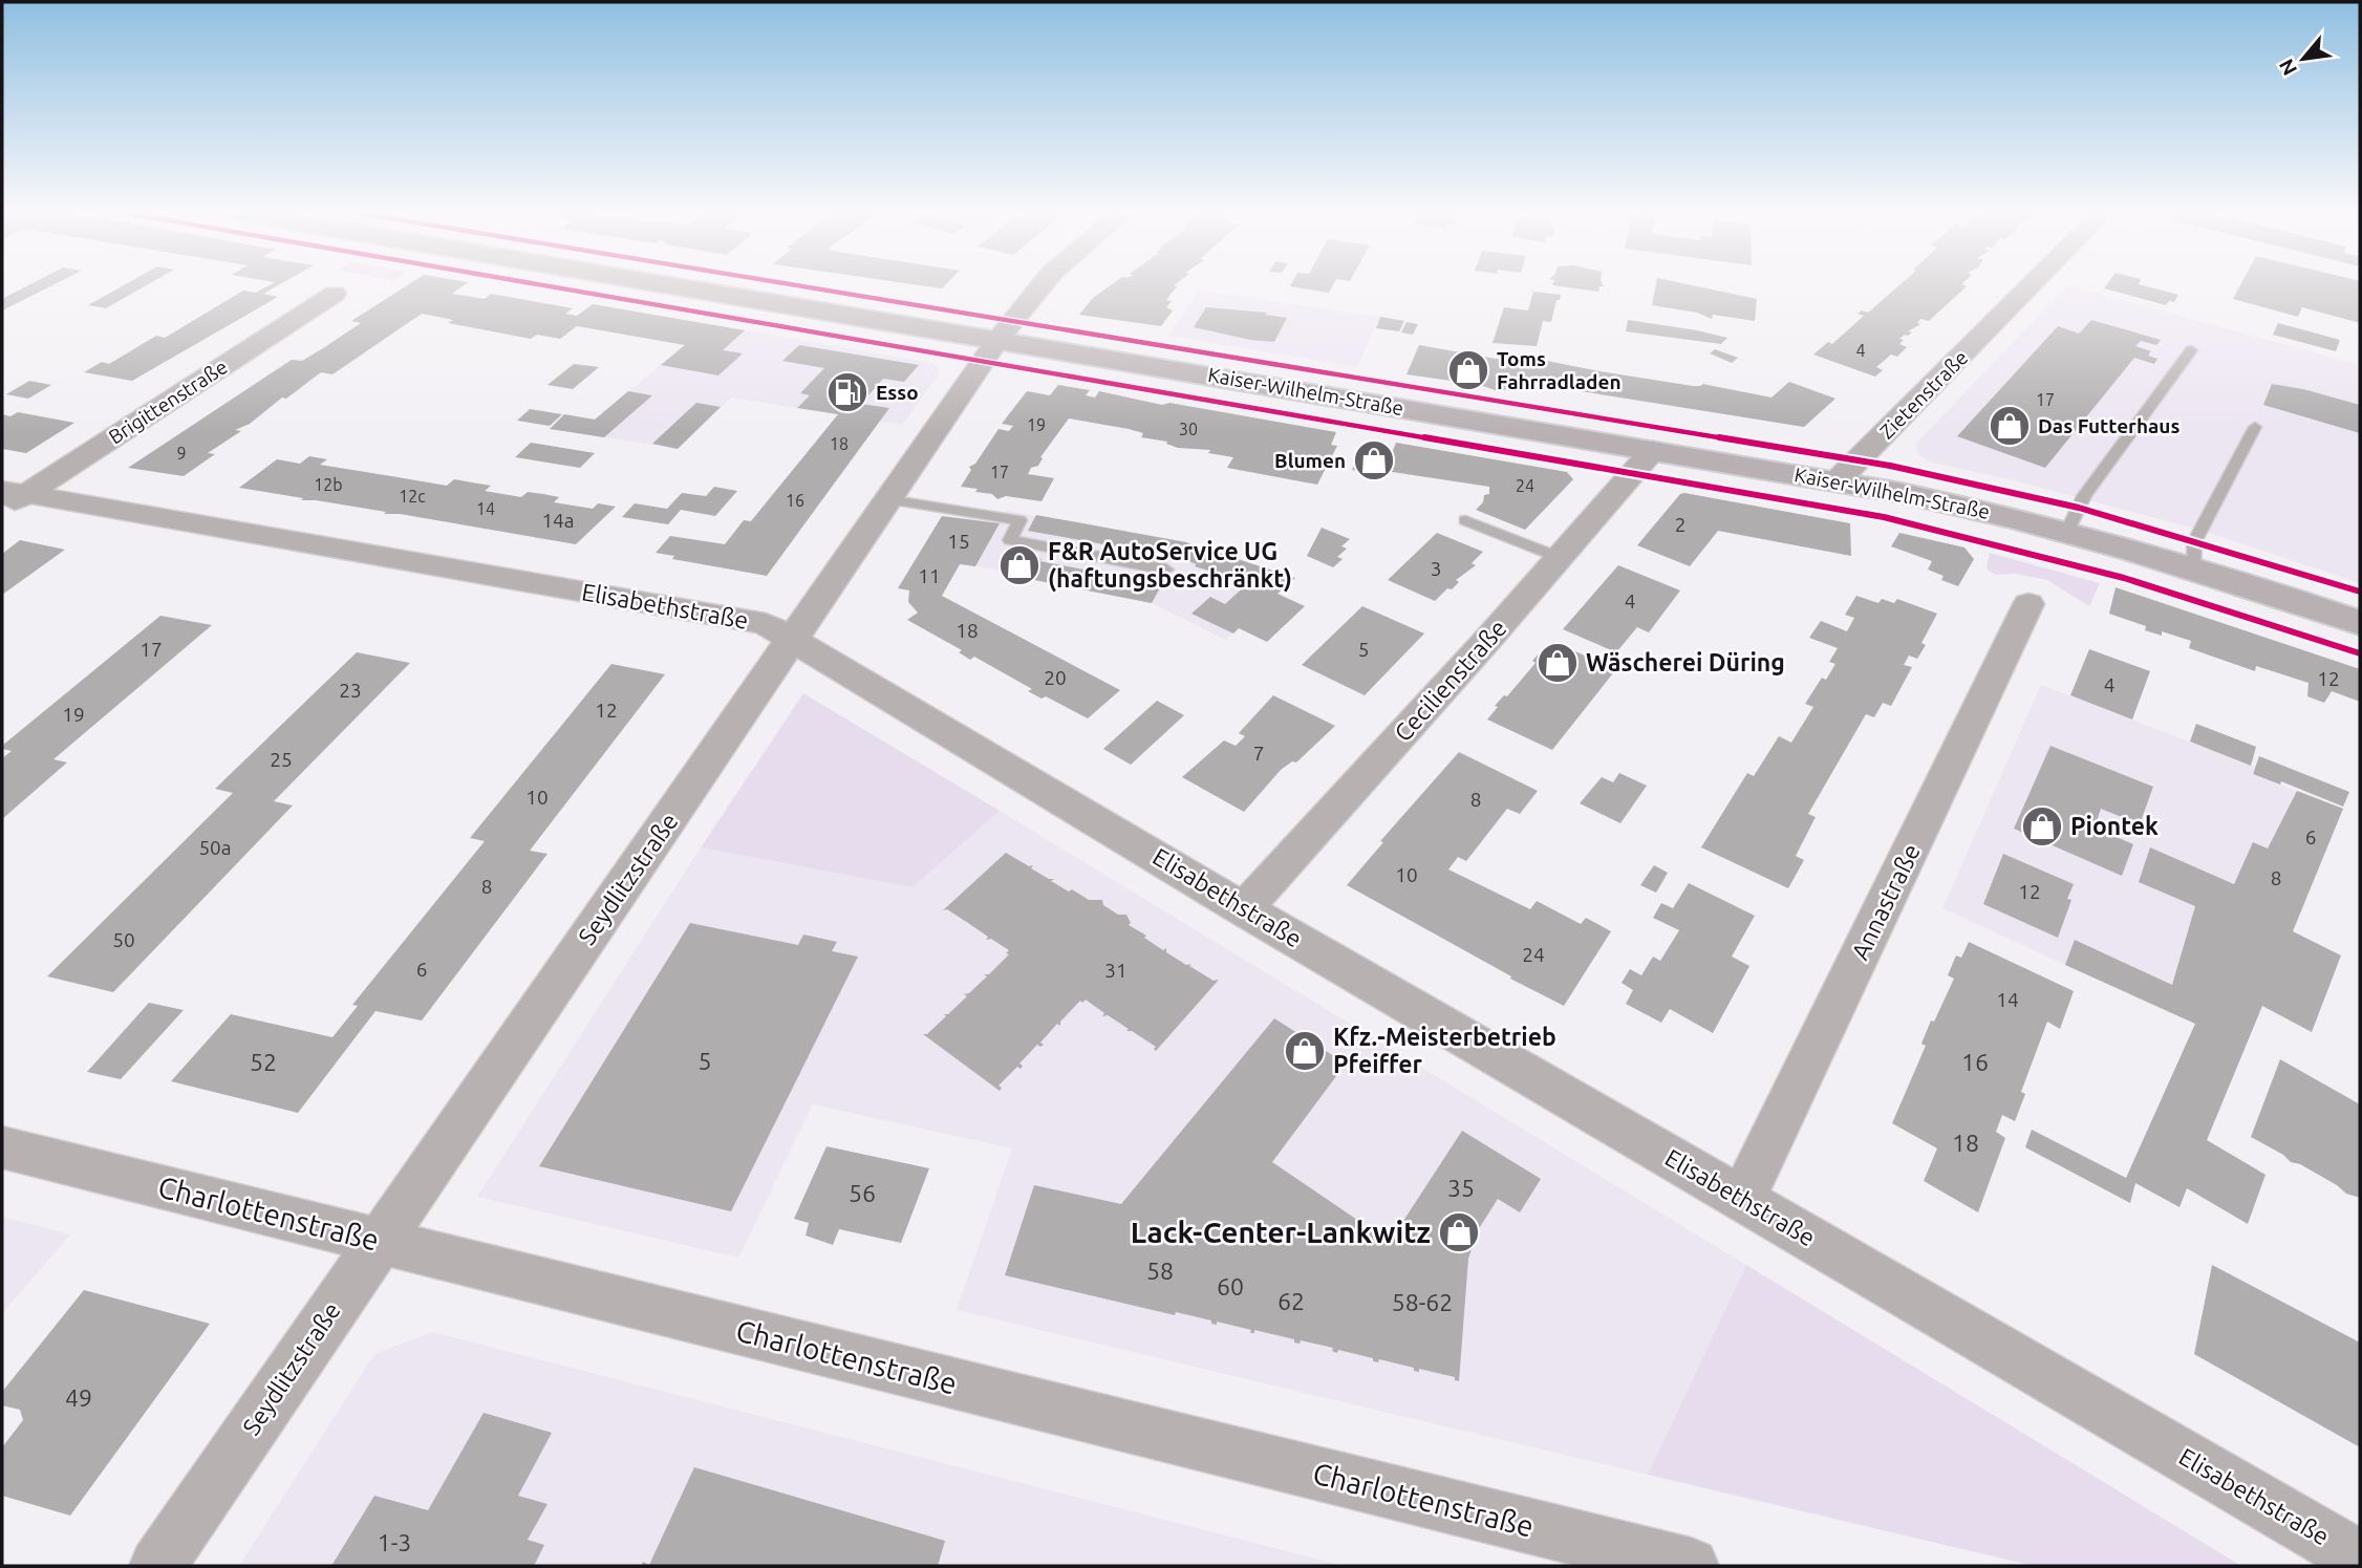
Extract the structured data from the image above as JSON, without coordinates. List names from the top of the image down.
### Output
{
  "streets": {
    "main road": ["Kaiser-Wilhelm-Straße"],
    "street": [
      "Zietenstraße",
      "Brigittenstraße",
      "Elisabethstraße",
      "Cecilienstraße",
      "Seydlitzstraße",
      "Annastraße",
      "Charlottenstraße"
    ]
  },
  "crossings": [
    ["Kaiser-Wilhelm-Straße", "Zietenstraße"],
    ["Kaiser-Wilhelm-Straße", "Cecilienstraße"],
    ["Kaiser-Wilhelm-Straße", "Seydlitzstraße"],
    ["Brigittenstraße", "Elisabethstraße"],
    ["Elisabethstraße", "Cecilienstraße"],
    ["Elisabethstraße", "Seydlitzstraße"],
    ["Elisabethstraße", "Annastraße"],
    ["Seydlitzstraße", "Charlottenstraße"]
  ],
  "places": {
    "shop": [
      "Toms Fahrradladen",
      "Das Futterhaus",
      "Blumen",
      "F&R AutoService UG (haftungsbeschränkt)",
      "Wäscherei Düring",
      "Piontek",
      "Kfz.-Meisterbetrieb Pfeiffer",
      "Lack-Center-Lankwitz"
    ],
    "fuel station": ["Esso"]
  },
  "house_numbers": [
    "4",
    "17",
    "19",
    "30",
    "18",
    "9",
    "17",
    "12b",
    "24",
    "12c",
    "16",
    "14",
    "14a",
    "2",
    "15",
    "3",
    "11",
    "4",
    "18",
    "17",
    "5",
    "20",
    "12",
    "4",
    "23",
    "12",
    "19",
    "7",
    "25",
    "10",
    "8",
    "6",
    "50a",
    "10",
    "8",
    "8",
    "12",
    "50",
    "24",
    "6",
    "31",
    "14",
    "5",
    "52",
    "16",
    "18",
    "35",
    "56",
    "58",
    "60",
    "62",
    "58-62",
    "49",
    "1-3"
  ],
  "north": "bottom left"
}
